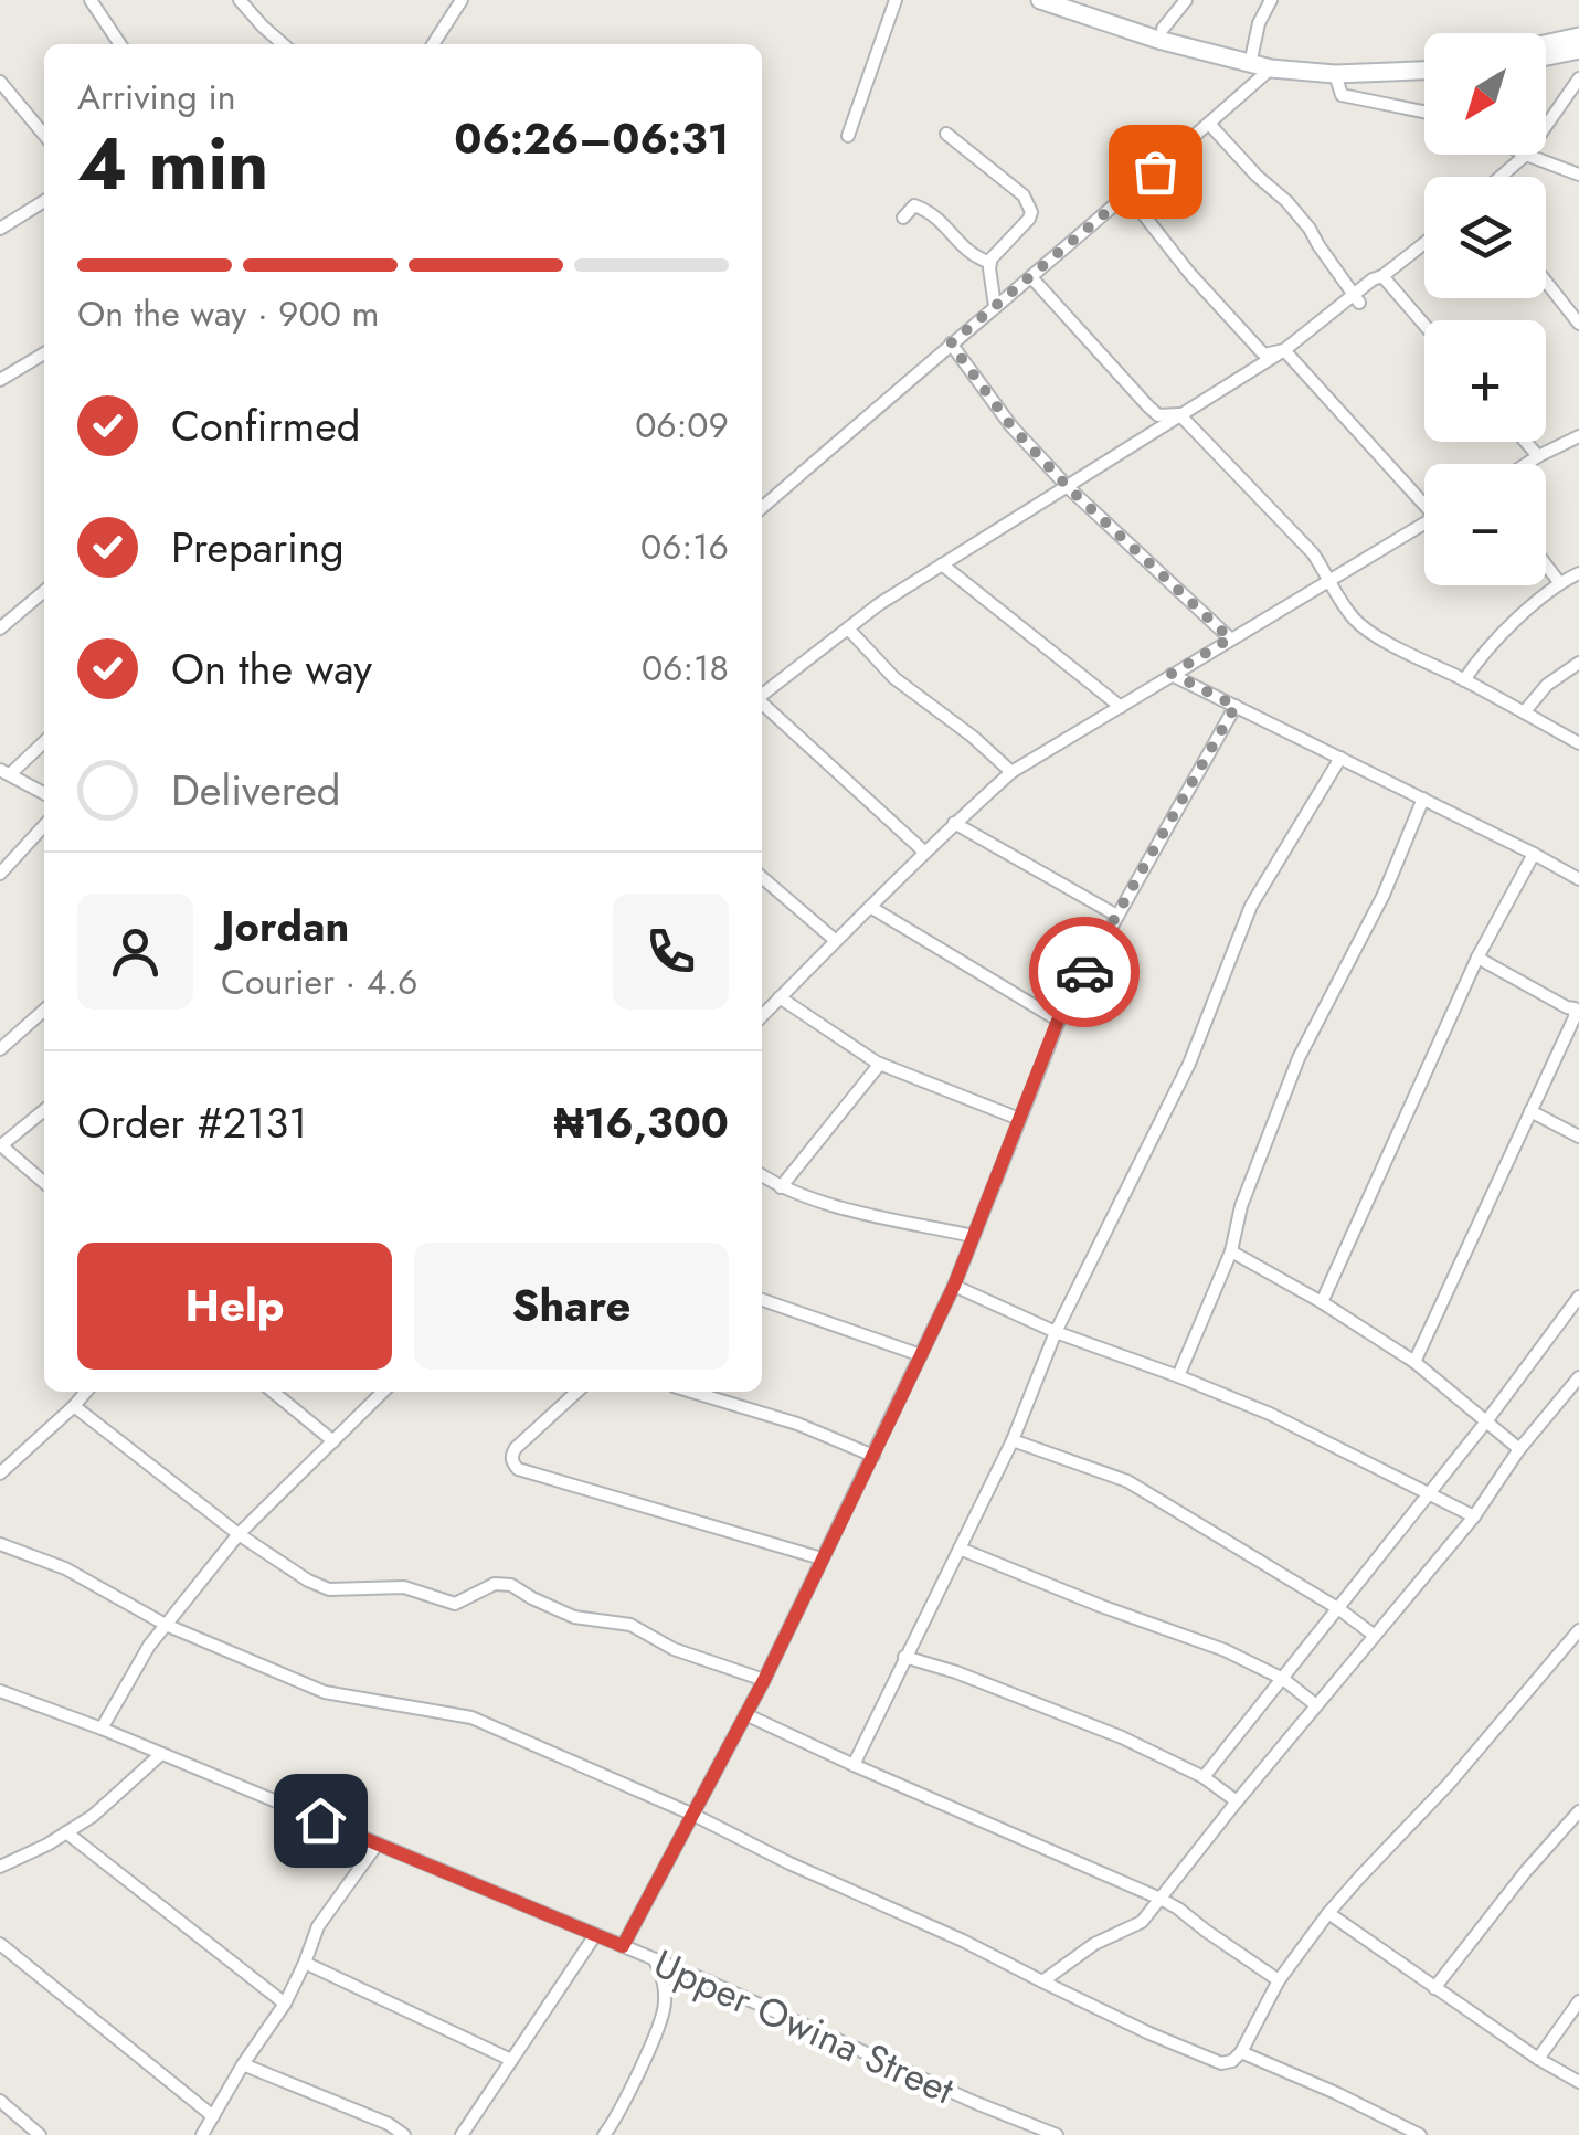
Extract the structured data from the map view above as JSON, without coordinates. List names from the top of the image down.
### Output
{
  "streets": {
    "street": ["Upper Owina Street"]
  },
  "north": "bottom left",
  "page": {
    "map_buttons": ["+", "−"],
    "heading": ["4 min", "Arriving in", "06:26–06:31"],
    "panel": [
      "Jordan",
      "Courier · 4.6",
      "Order #2131",
      "₦16,300"
    ],
    "bar": "On the way · 900 m",
    "list": [
      ["Confirmed", "06:09"],
      ["Preparing", "06:16"],
      ["On the way", "06:18"],
      "Delivered"
    ],
    "buttons": ["Help", "Share"]
  }
}
